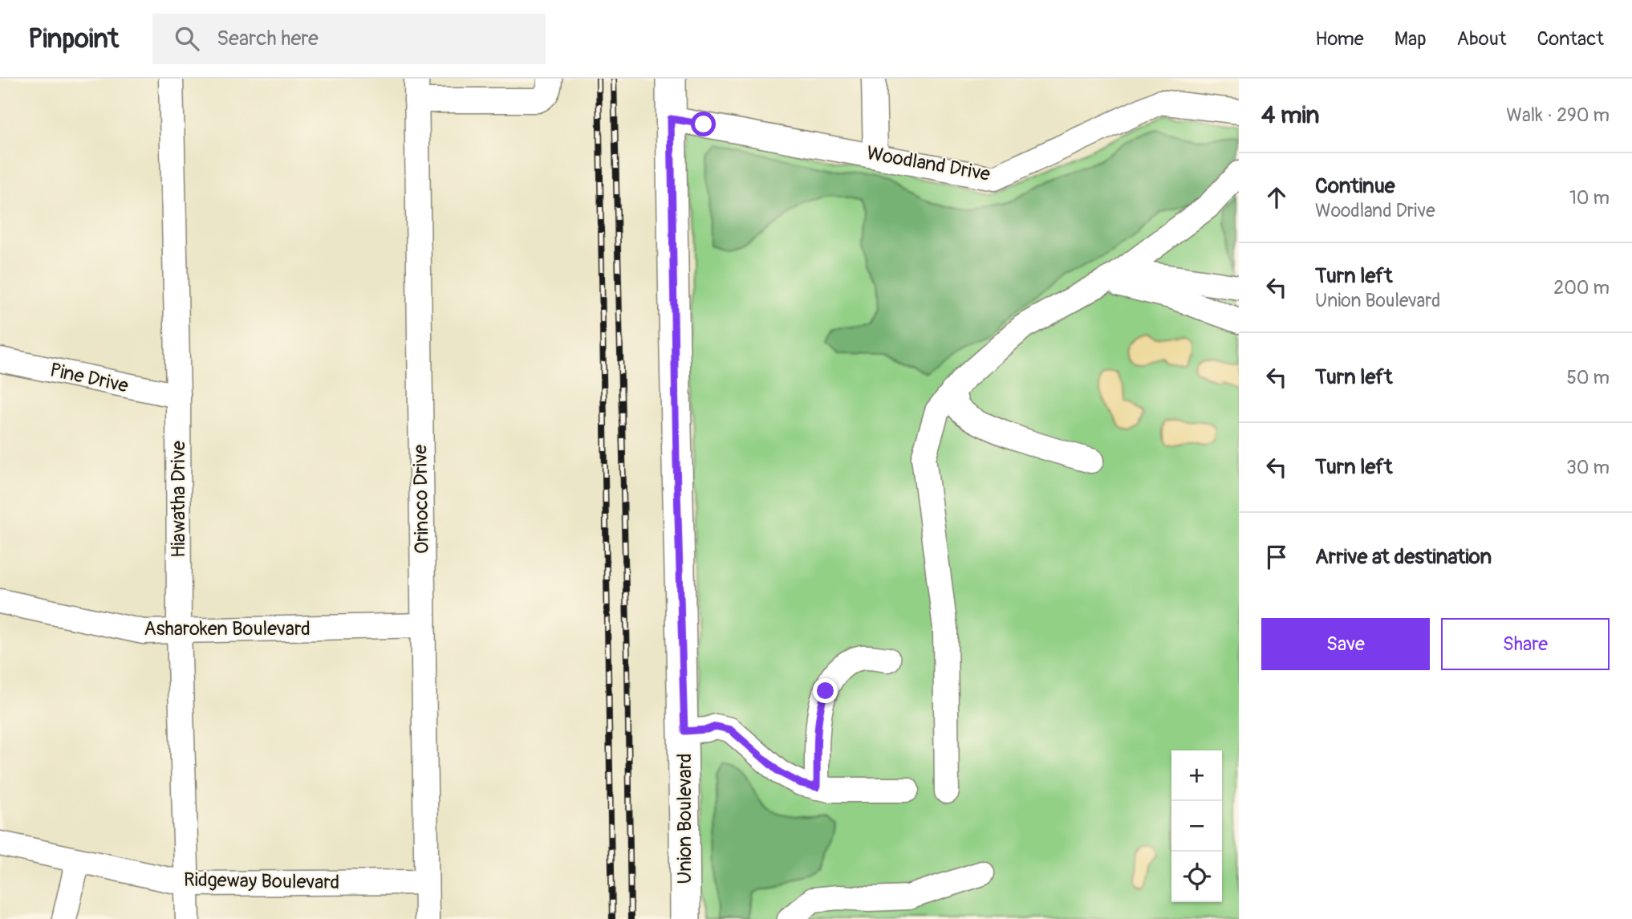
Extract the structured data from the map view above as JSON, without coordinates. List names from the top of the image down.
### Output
{
  "streets": {
    "main road": ["Union Boulevard"],
    "street": [
      "Woodland Drive",
      "Pine Drive",
      "Hiawatha Drive",
      "Orinoco Drive",
      "Asharoken Boulevard",
      "Ridgeway Boulevard"
    ]
  },
  "crossings": [
    ["Woodland Drive", "Union Boulevard"],
    ["Pine Drive", "Hiawatha Drive"],
    ["Hiawatha Drive", "Asharoken Boulevard"],
    ["Hiawatha Drive", "Ridgeway Boulevard"],
    ["Orinoco Drive", "Asharoken Boulevard"],
    ["Orinoco Drive", "Ridgeway Boulevard"]
  ],
  "page": {
    "header": "Pinpoint",
    "search": "Search here",
    "nav": [
      "Home",
      "Map",
      "About",
      "Contact"
    ],
    "heading": ["4 min", "Walk · 290 m"],
    "list": [
      ["Continue", "Woodland Drive", "10 m"],
      ["Turn left", "Union Boulevard", "200 m"],
      ["Turn left", "50 m"],
      ["Turn left", "30 m"],
      "Arrive at destination"
    ],
    "buttons": ["Save", "Share"],
    "map_buttons": ["+", "−"]
  }
}
